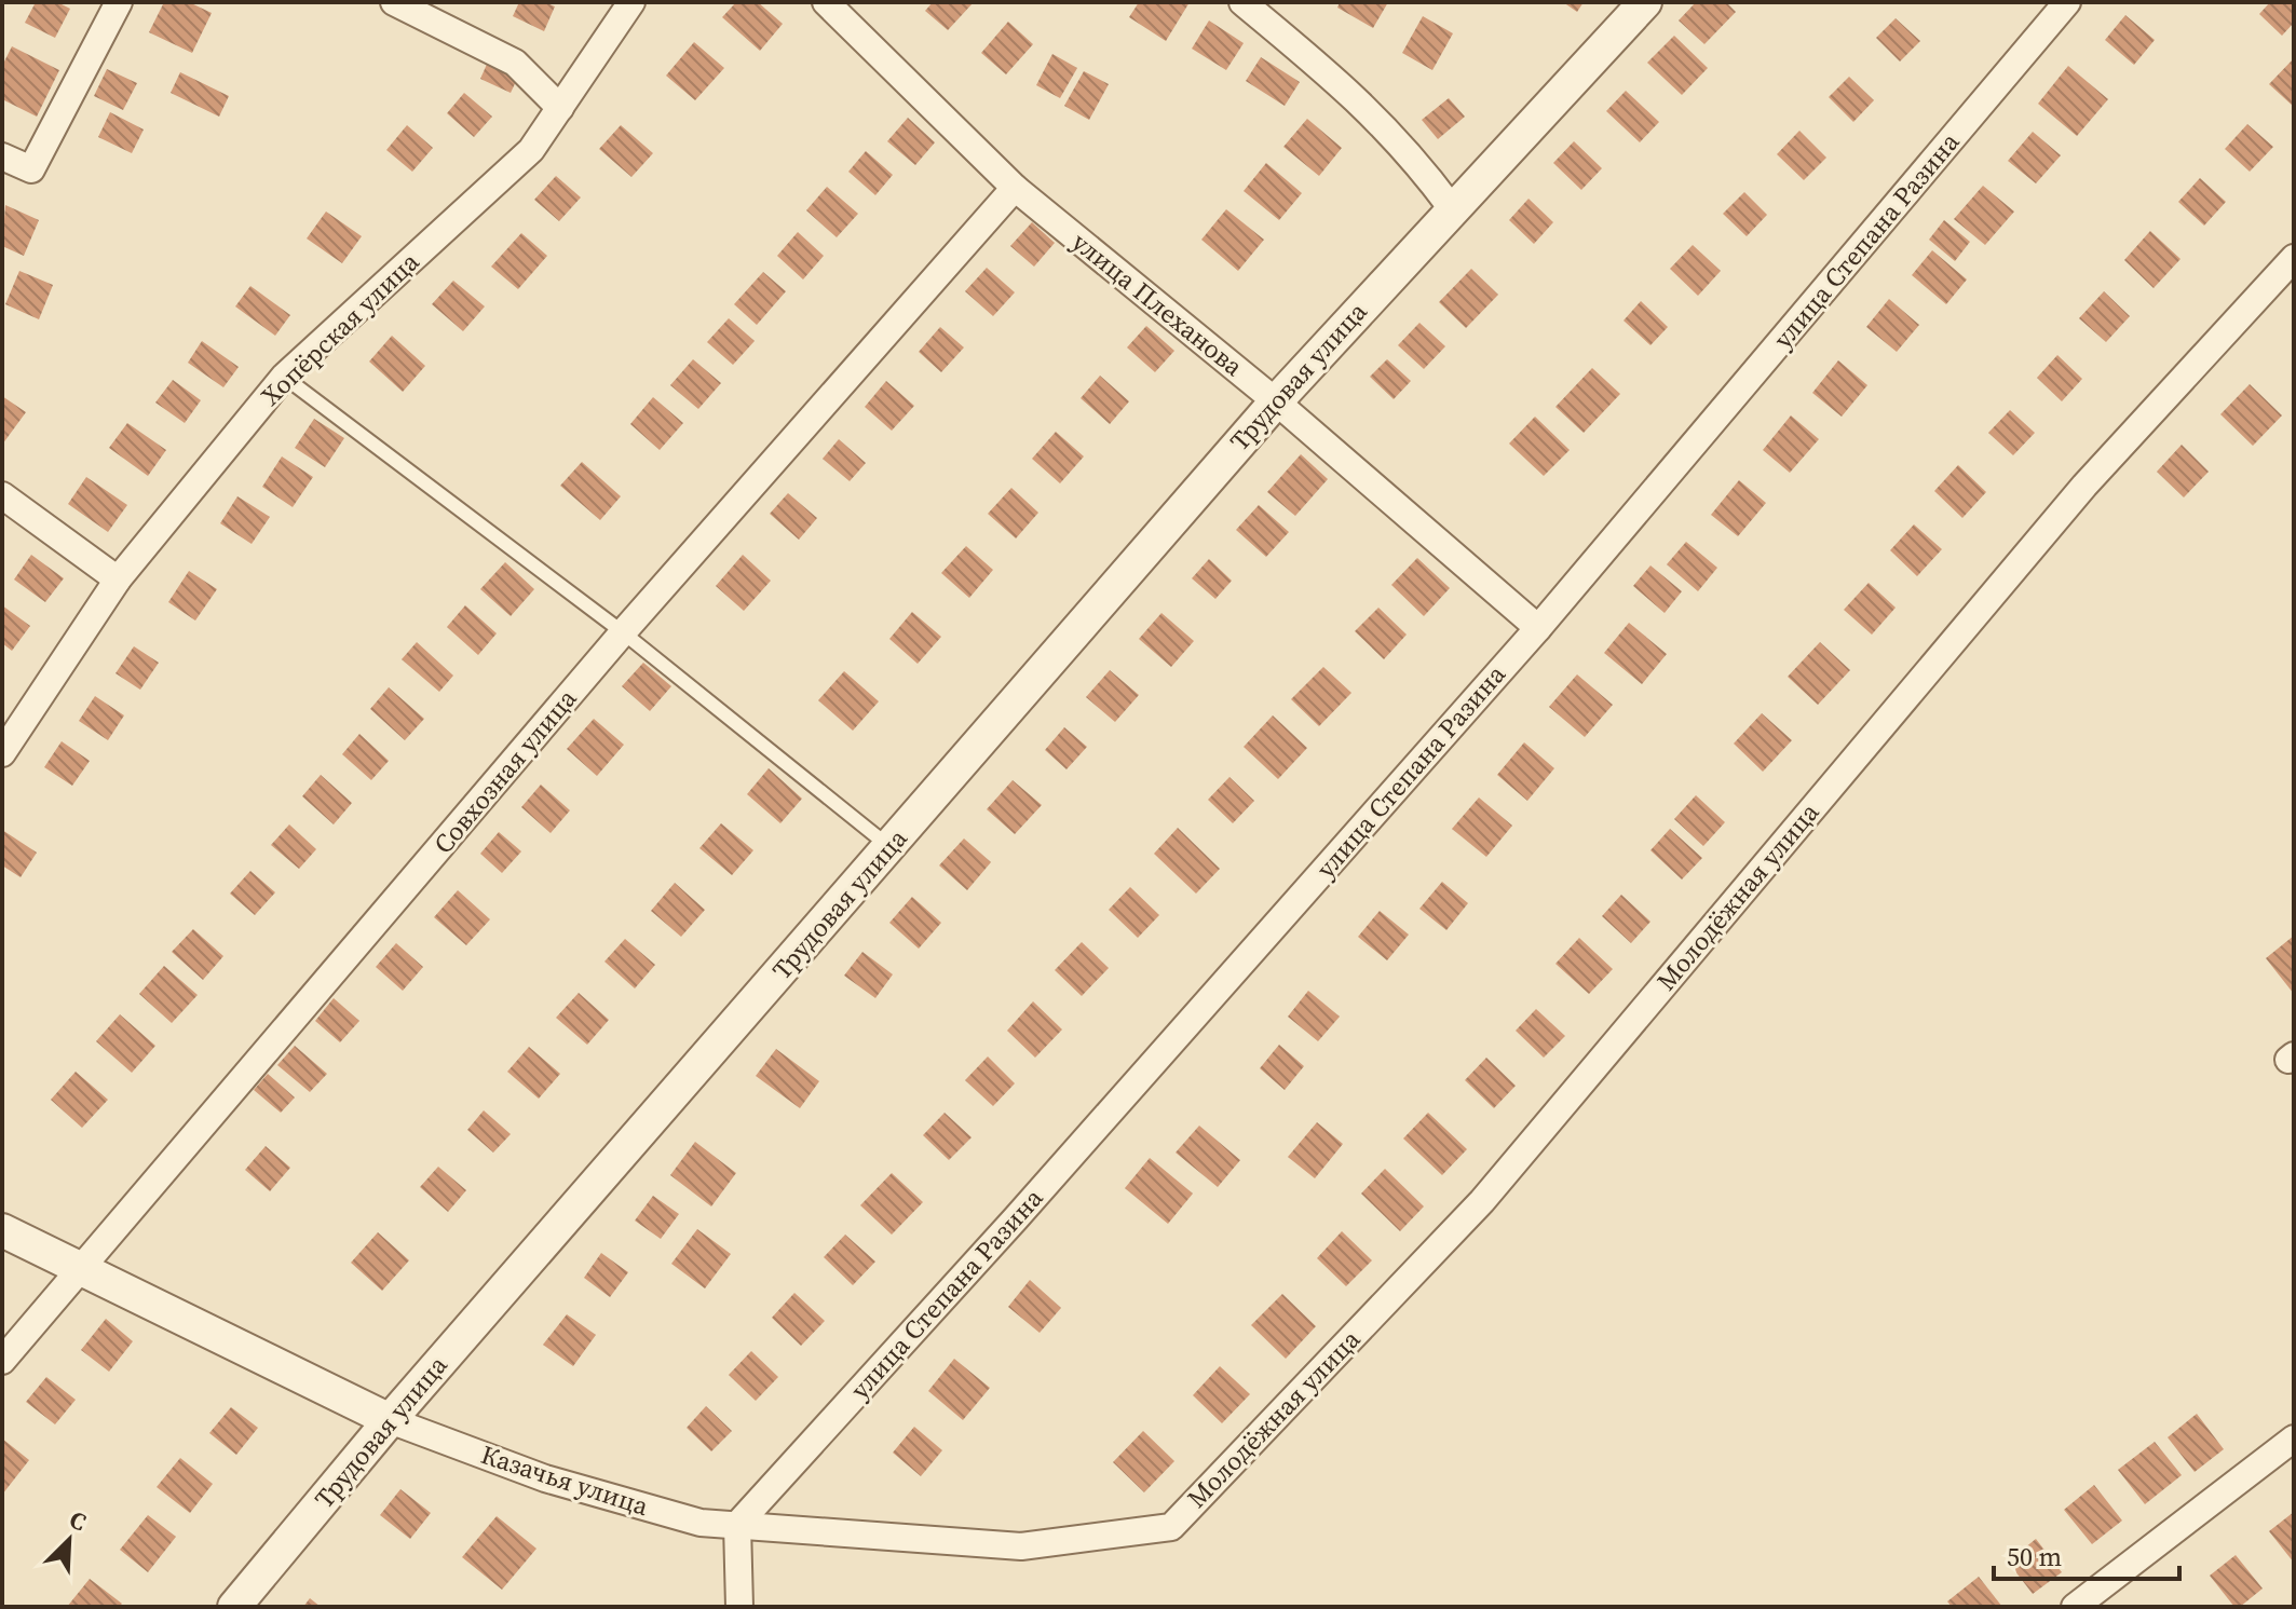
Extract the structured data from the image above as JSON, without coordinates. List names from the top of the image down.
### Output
{
  "streets": {
    "street": [
      "улица Степана Разина",
      "улица Плеханова",
      "Хопёрская улица",
      "Трудовая улица",
      "Совхозная улица",
      "Молодёжная улица",
      "Казачья улица"
    ]
  },
  "crossings": [
    ["улица Степана Разина", "улица Плеханова"],
    ["улица Степана Разина", "Казачья улица"],
    ["улица Плеханова", "Трудовая улица"],
    ["улица Плеханова", "Совхозная улица"],
    ["Трудовая улица", "Казачья улица"],
    ["Совхозная улица", "Казачья улица"],
    ["Молодёжная улица", "Казачья улица"]
  ],
  "scale_bar": "50 m",
  "north": "top right"
}
